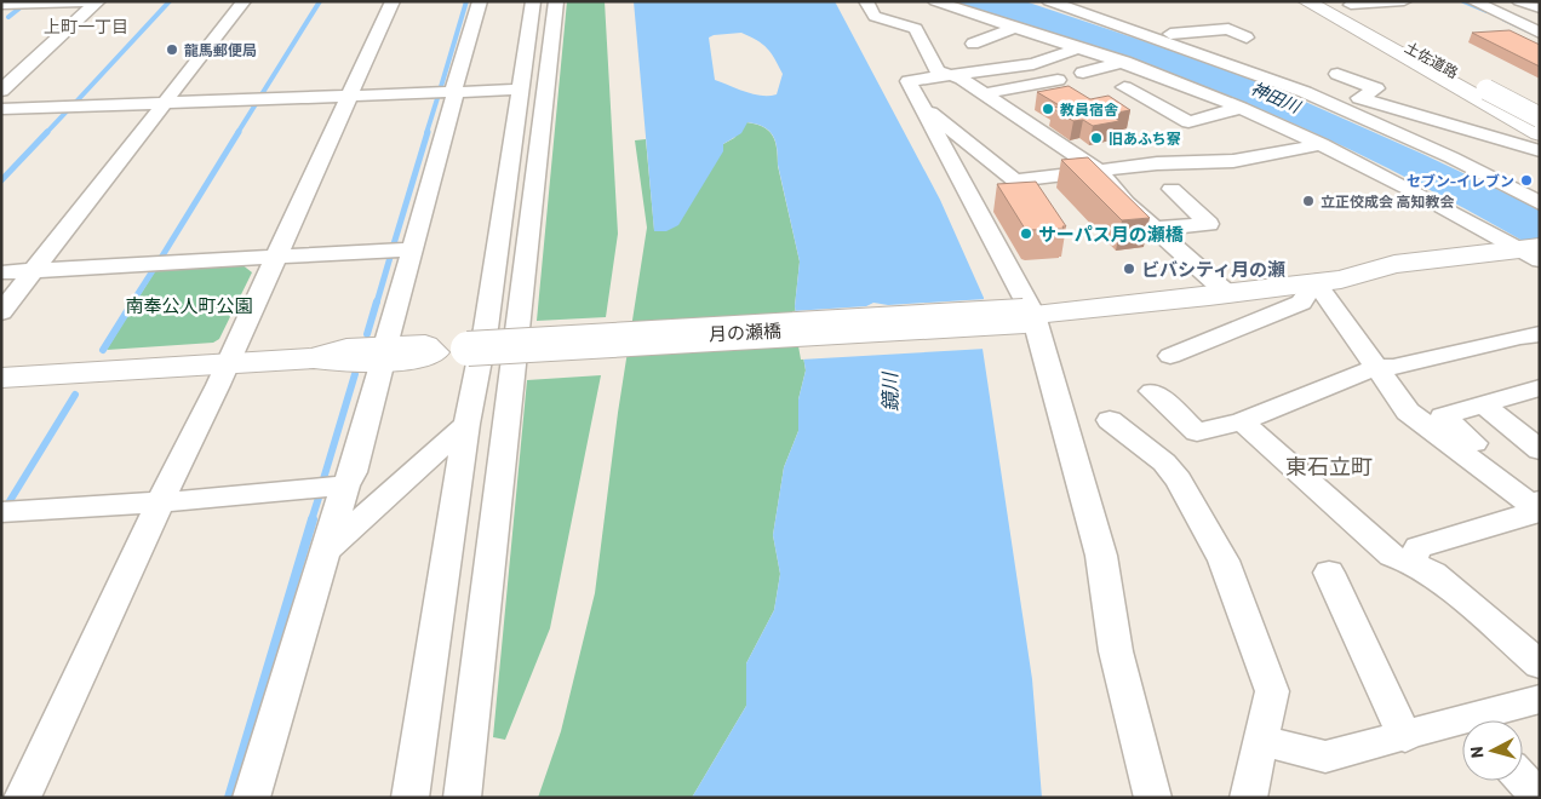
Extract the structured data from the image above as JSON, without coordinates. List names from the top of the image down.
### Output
{
  "streets": {
    "main road": ["土佐道路", "月の瀬橋"]
  },
  "districts": ["上町一丁目", "東石立町"],
  "water": ["神田川", "鏡川"],
  "parks": ["南奉公人町公園"],
  "places": [
    "龍馬郵便局",
    "教員宿舎",
    "旧あふち寮",
    "セブン-イレブン",
    "立正佼成会 高知教会",
    "サーパス月の瀬橋",
    "ビバシティ月の瀬"
  ],
  "north": "left"
}
